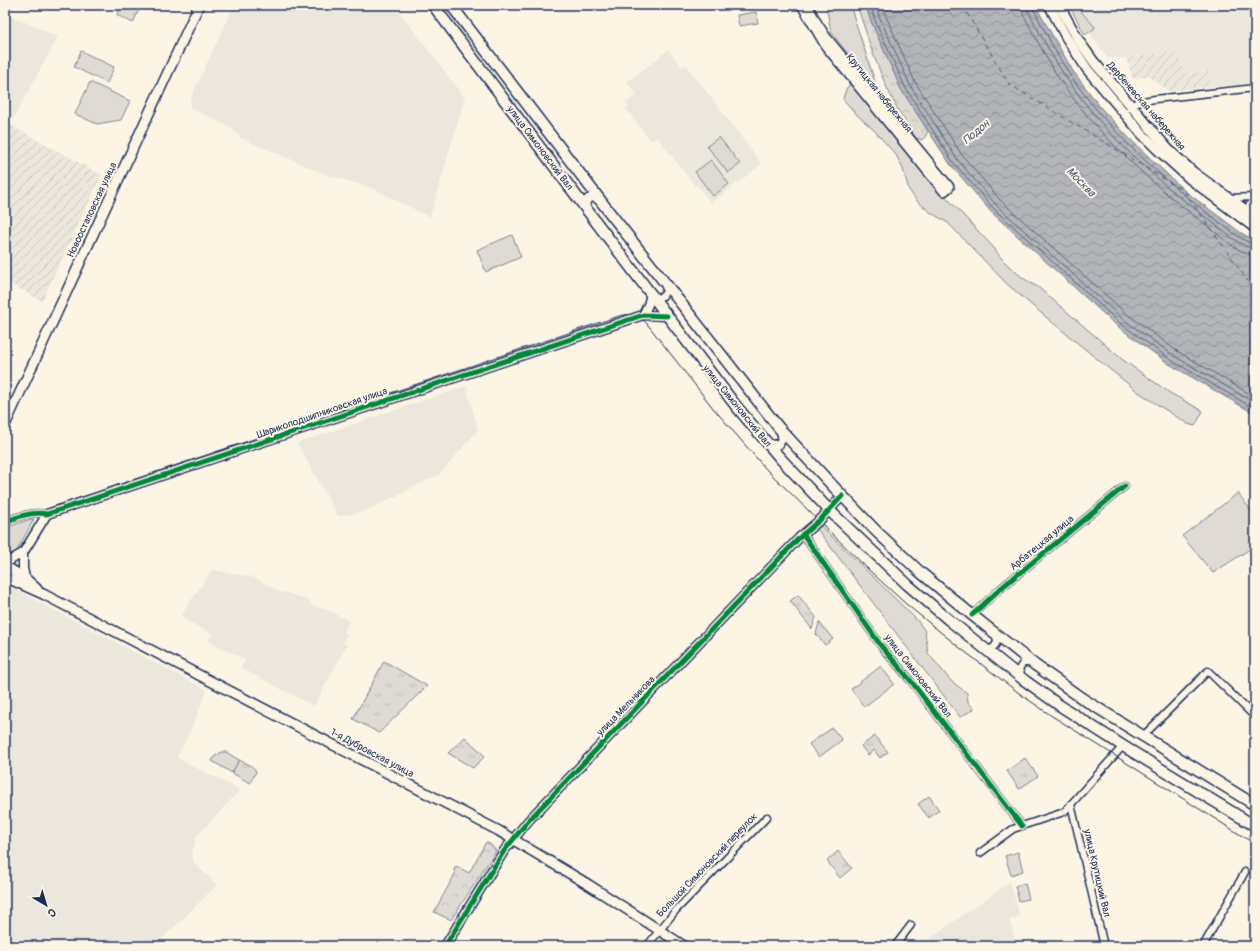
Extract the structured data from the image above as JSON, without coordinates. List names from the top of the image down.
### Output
{
  "streets": {
    "main road": [
      "Крутицкая набережная",
      "Дербеневская набережная",
      "улица Симоновский Вал",
      "Новоостаповская улица",
      "1-я Дубровская улица"
    ],
    "street": [
      "Шарикоподшипниковская улица",
      "Арбатецкая улица",
      "улица Мельникова",
      "Большой Симоновский переулок",
      "улица Крутицкий Вал"
    ]
  },
  "crossings": [
    ["улица Симоновский Вал", "Арбатецкая улица"],
    ["улица Симоновский Вал", "улица Мельникова"],
    ["улица Мельникова", "1-я Дубровская улица"],
    ["1-я Дубровская улица", "Большой Симоновский переулок"]
  ],
  "water": ["Подон", "Москва"],
  "north": "bottom right"
}
